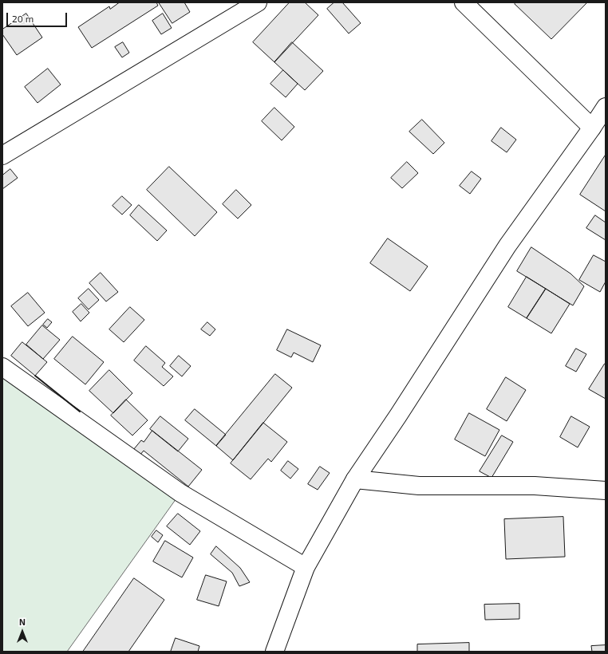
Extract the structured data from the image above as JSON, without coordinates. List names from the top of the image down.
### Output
{
  "scale_bar": "20 m",
  "north": "top"
}
